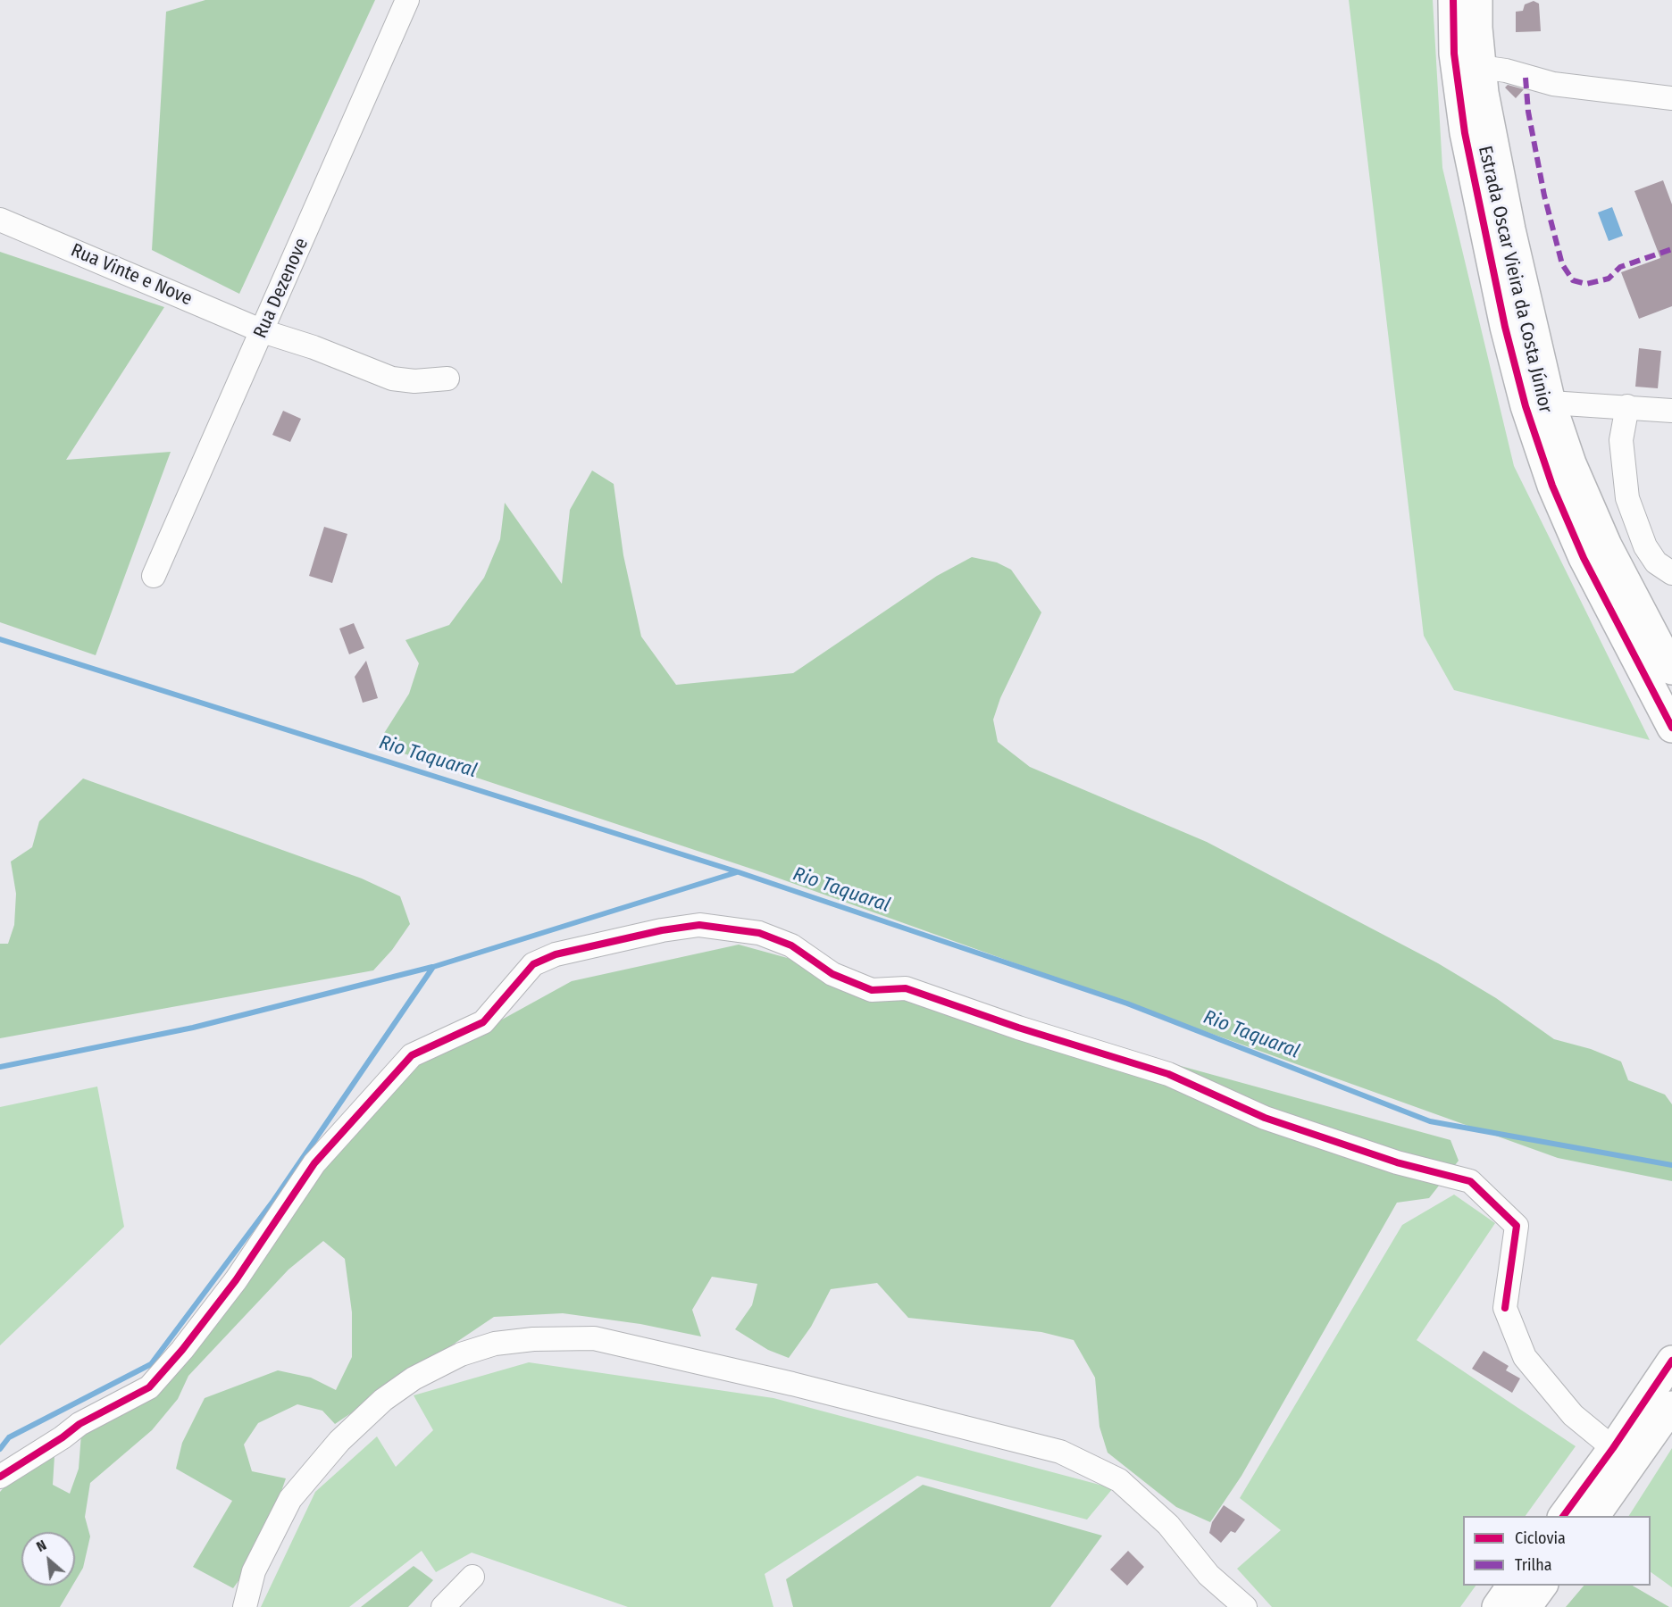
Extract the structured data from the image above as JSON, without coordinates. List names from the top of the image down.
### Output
{
  "streets": {
    "main road": ["Estrada Oscar Vieira da Costa Júnior"],
    "street": ["Rua Vinte e Nove", "Rua Dezenove"]
  },
  "crossings": [
    ["Rua Vinte e Nove", "Rua Dezenove"]
  ],
  "water": ["Rio Taquaral"],
  "legend": ["Ciclovia", "Trilha"],
  "north": "top left"
}
